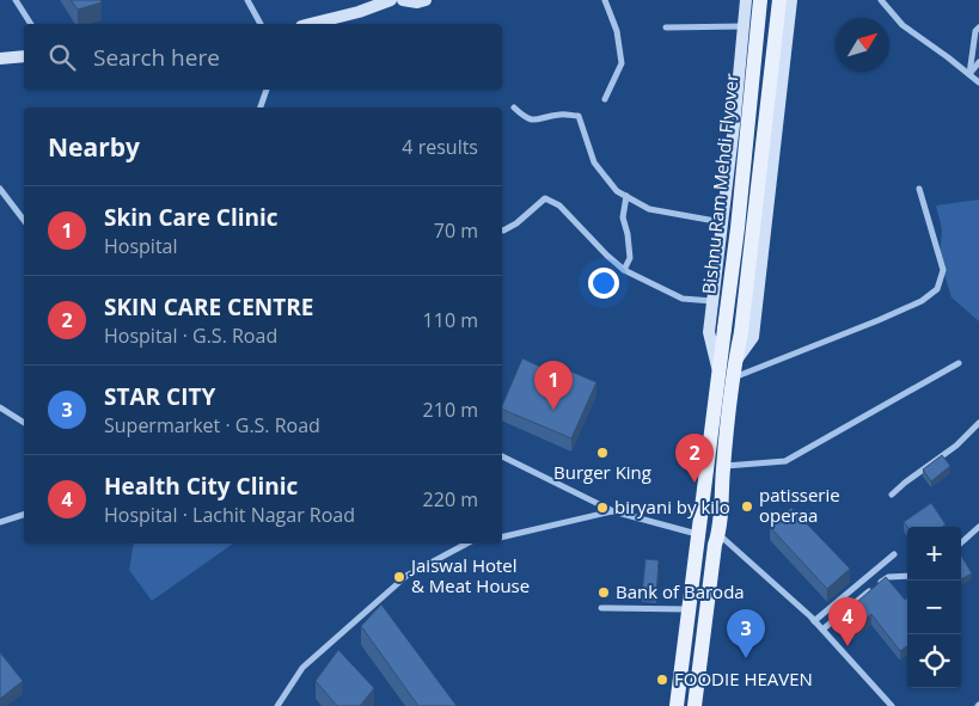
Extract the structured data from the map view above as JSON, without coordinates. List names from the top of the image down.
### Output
{
  "streets": {
    "main road": ["Bishnu Ram Mehdi Flyover"]
  },
  "places": [
    "Burger King",
    "patisserie operaa",
    "biryani by kilo",
    "Jaiswal Hotel & Meat House",
    "Bank of Baroda",
    "FOODIE HEAVEN"
  ],
  "north": "top right",
  "page": {
    "search": "Search here",
    "heading": ["Nearby", "4 results"],
    "list": [
      {
        "mark": "1",
        "name": "Skin Care Clinic",
        "note": "Hospital",
        "value": "70 m"
      },
      {
        "mark": "2",
        "name": "SKIN CARE CENTRE",
        "note": "Hospital · G.S. Road",
        "value": "110 m"
      },
      {
        "mark": "3",
        "name": "STAR CITY",
        "note": "Supermarket · G.S. Road",
        "value": "210 m"
      },
      {
        "mark": "4",
        "name": "Health City Clinic",
        "note": "Hospital · Lachit Nagar Road",
        "value": "220 m"
      }
    ],
    "pins": [
      "1",
      "2",
      "4",
      "3"
    ],
    "map_buttons": ["+", "−"]
  }
}
